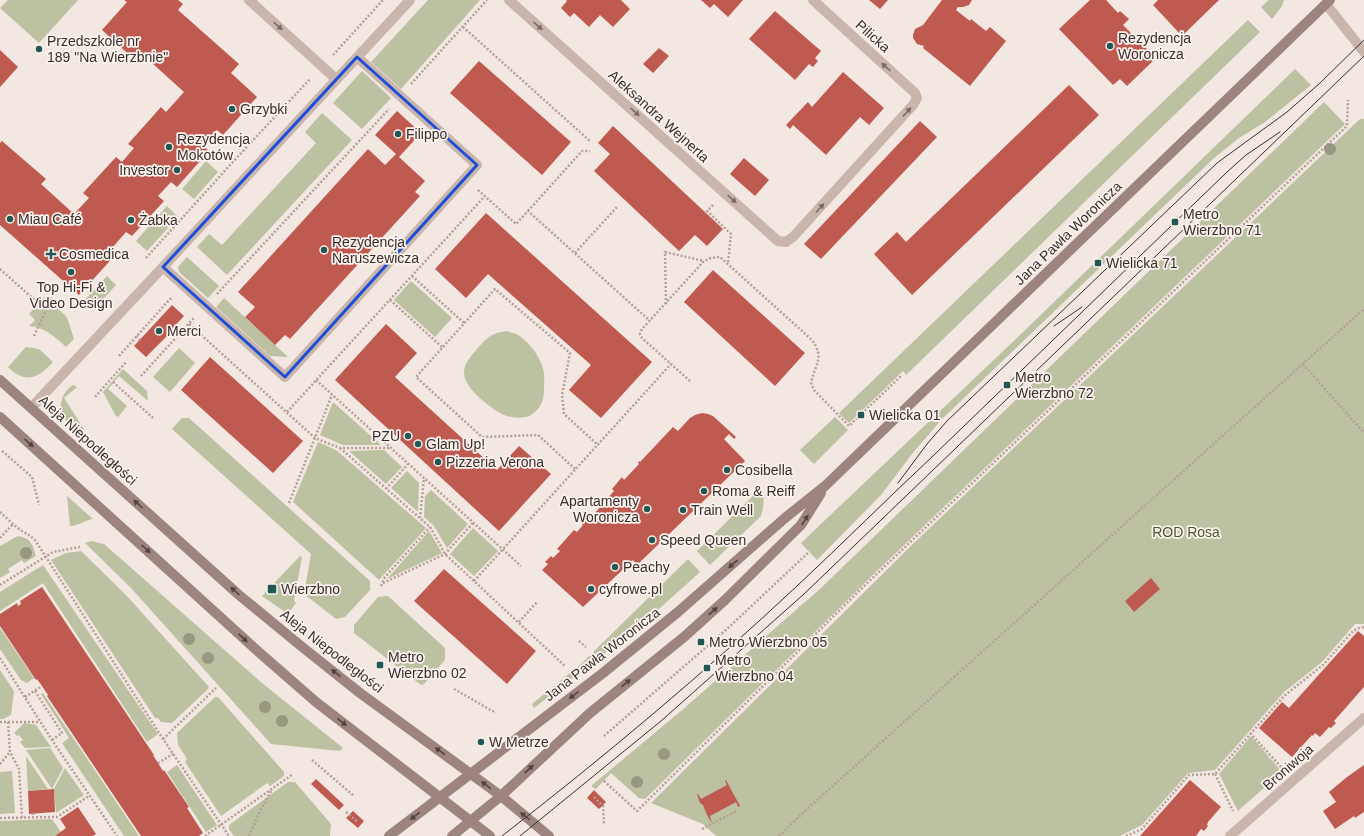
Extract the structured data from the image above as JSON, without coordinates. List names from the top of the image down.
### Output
{
  "streets": {
    "street": [
      "Pilicka",
      "Aleksandra Wejnerta",
      "Jana Pawła Woronicza",
      "Aleja Niepodległości",
      "Broniwoja"
    ]
  },
  "crossings": [
    ["Pilicka", "Aleksandra Wejnerta"],
    ["Jana Pawła Woronicza", "Aleja Niepodległości"]
  ],
  "one_way": ["Aleksandra Wejnerta"],
  "parks": ["ROD Rosa"],
  "places": {
    "other": [
      "Rezydencja Woronicza",
      "Przedszkole nr 189 \"Na Wierzbnie\"",
      "Grzybki",
      "Filippo",
      "Rezydencja Mokotów",
      "Investor",
      "Miau Café",
      "Żabka",
      "Rezydencja Naruszewicza",
      "Top Hi-Fi & Video Design",
      "Merci",
      "PZU",
      "Glam Up!",
      "Pizzeria Verona",
      "Cosibella",
      "Roma & Reiff",
      "Apartamenty Woronicza",
      "Train Well",
      "Speed Queen",
      "Peachy",
      "cyfrowe.pl",
      "W Metrze"
    ],
    "transit": [
      "Metro Wierzbno 71",
      "Wielicka 71",
      "Metro Wierzbno 72",
      "Wielicka 01",
      "Wierzbno",
      "Metro Wierzbno 05",
      "Metro Wierzbno 02",
      "Metro Wierzbno 04"
    ],
    "health": ["Cosmedica"]
  }
}
